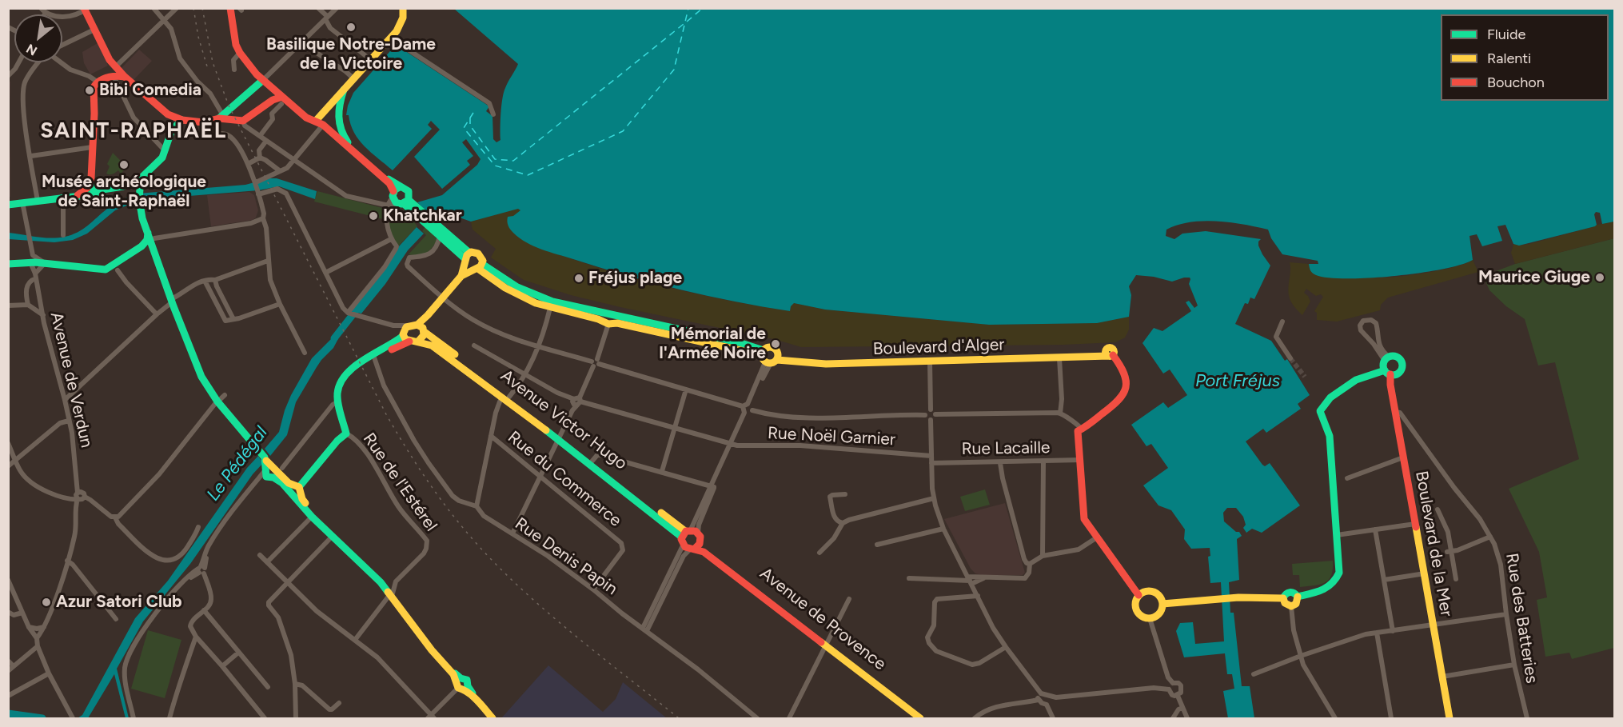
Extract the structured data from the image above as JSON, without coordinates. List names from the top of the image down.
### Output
{
  "streets": {
    "main road": [
      "Boulevard d'Alger",
      "Avenue Victor Hugo",
      "Boulevard de la Mer",
      "Avenue de Provence"
    ],
    "street": [
      "Avenue de Verdun",
      "Rue Noël Garnier",
      "Rue Lacaille",
      "Rue du Commerce",
      "Rue de l'Estérel",
      "Rue Denis Papin",
      "Rue des Batteries"
    ]
  },
  "crossings": [
    ["Rue du Commerce", "Rue Denis Papin"],
    ["Boulevard de la Mer", "Rue des Batteries"]
  ],
  "districts": ["SAINT-RAPHAËL"],
  "water": ["Port Fréjus", "Le Pédégal"],
  "places": [
    "Basilique Notre-Dame de la Victoire",
    "Bibi Comedia",
    "Musée archéologique de Saint-Raphaël",
    "Khatchkar",
    "Maurice Giuge",
    "Fréjus plage",
    "Mémorial de l'Armée Noire",
    "Azur Satori Club"
  ],
  "legend": ["Fluide", "Ralenti", "Bouchon"],
  "north": "bottom left"
}
